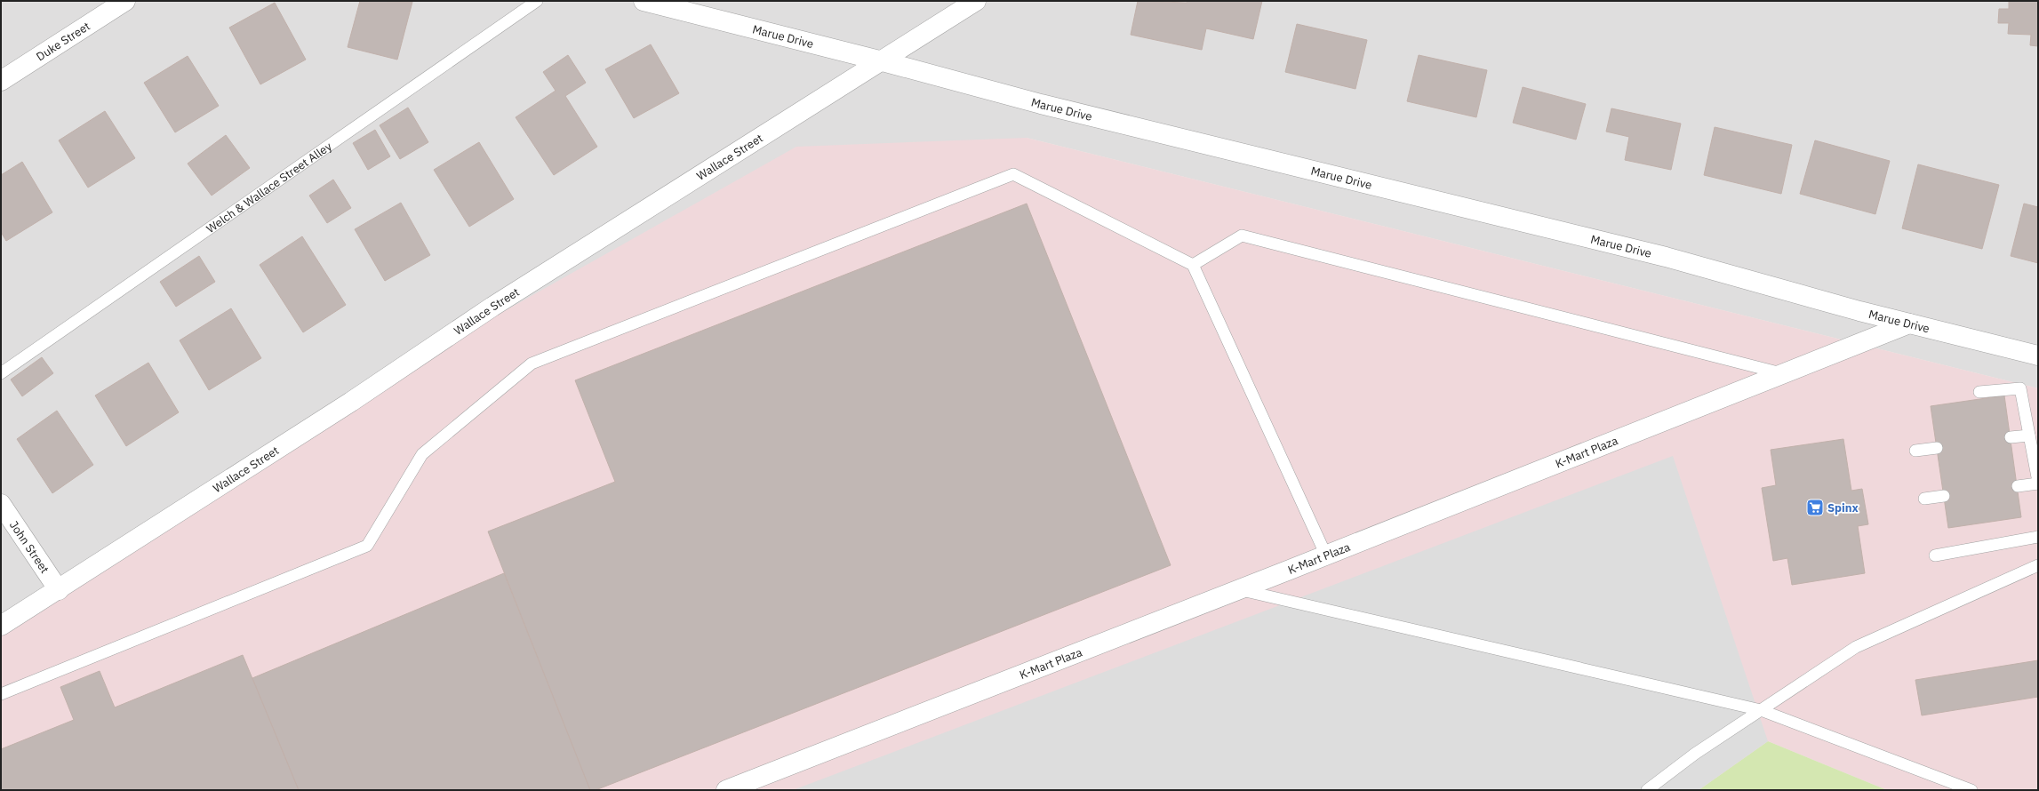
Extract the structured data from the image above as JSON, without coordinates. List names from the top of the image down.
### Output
{
  "streets": {
    "street": [
      "Marue Drive",
      "Duke Street",
      "Wallace Street",
      "K-Mart Plaza",
      "John Street"
    ],
    "lane": ["Welch & Wallace Street Alley"]
  },
  "crossings": [
    ["Marue Drive", "Wallace Street"],
    ["Marue Drive", "K-Mart Plaza"],
    ["Wallace Street", "John Street"]
  ],
  "places": {
    "supermarket": ["Spinx"]
  }
}
